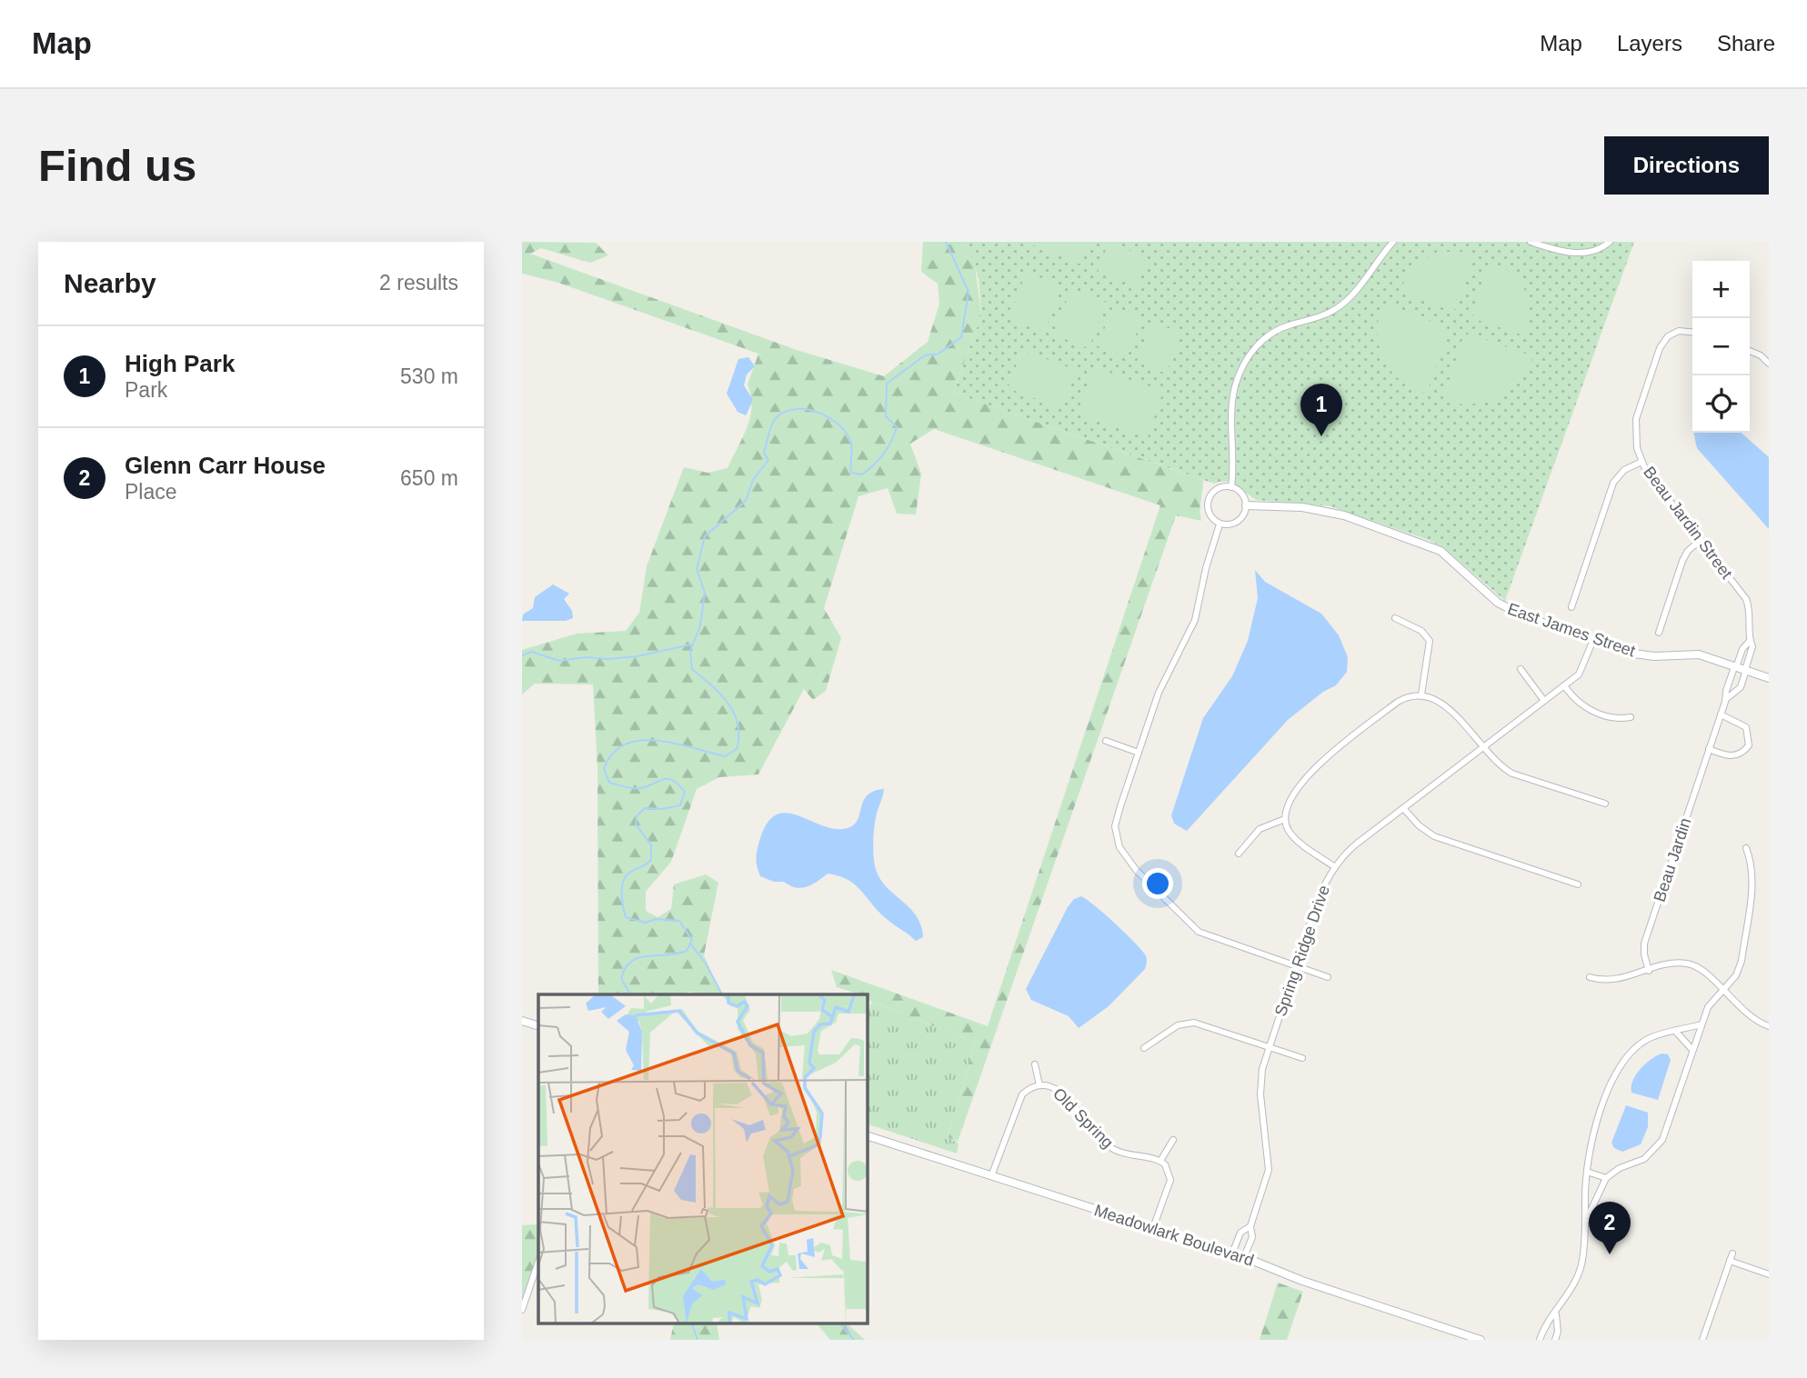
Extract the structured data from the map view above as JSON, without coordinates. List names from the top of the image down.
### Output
{
  "streets": {
    "street": [
      "Beau Jardin Street",
      "East James Street",
      "Beau Jardin",
      "Spring Ridge Drive",
      "Old Spring",
      "Meadowlark Boulevard"
    ]
  },
  "crossings": [
    ["Beau Jardin Street", "Beau Jardin"],
    ["East James Street", "Beau Jardin"],
    ["East James Street", "Spring Ridge Drive"],
    ["Spring Ridge Drive", "Meadowlark Boulevard"],
    ["Old Spring", "Meadowlark Boulevard"]
  ],
  "page": {
    "header": "Map",
    "nav": ["Map", "Layers", "Share"],
    "buttons": "Directions",
    "title": "Find us",
    "heading": ["Nearby", "2 results"],
    "map_buttons": ["+", "−"],
    "list": [
      {
        "mark": "1",
        "name": "High Park",
        "note": "Park",
        "value": "530 m"
      },
      {
        "mark": "2",
        "name": "Glenn Carr House",
        "note": "Place",
        "value": "650 m"
      }
    ],
    "pins": ["1", "2"]
  }
}
